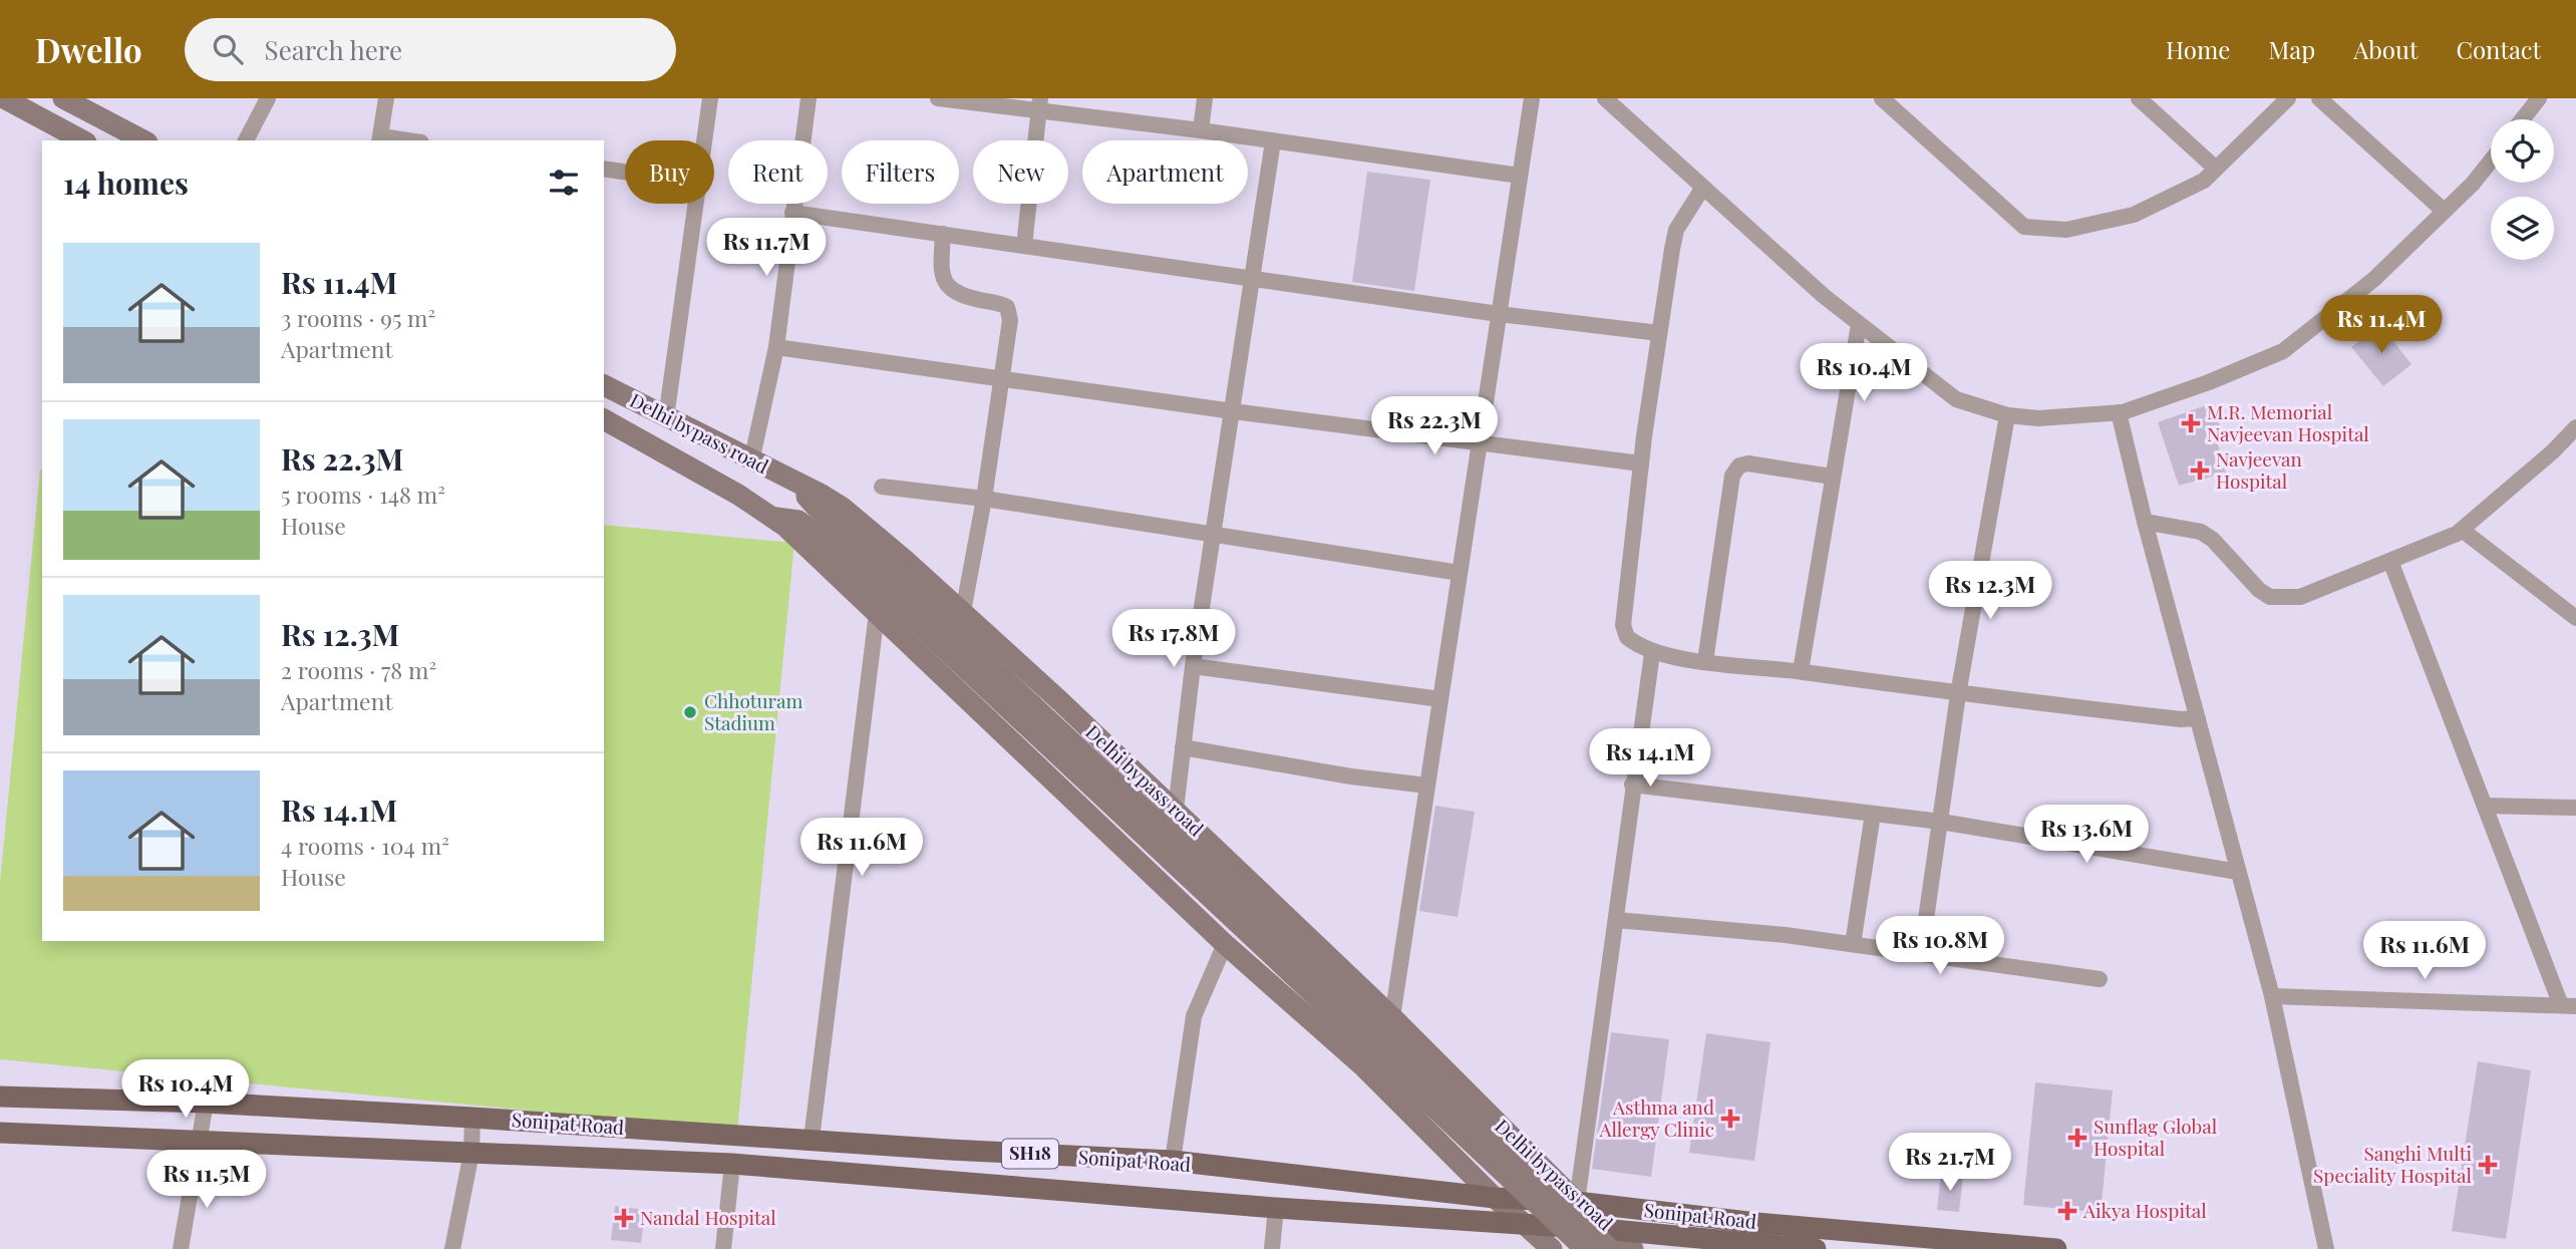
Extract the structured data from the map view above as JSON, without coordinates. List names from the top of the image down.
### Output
{
  "streets": {
    "main road": ["Delhi bypass road", "Sonipat Road", "SH18"]
  },
  "crossings": [
    ["Delhi bypass road", "Sonipat Road"]
  ],
  "places": {
    "health": [
      "M.R. Memorial Navjeevan Hospital",
      "Navjeevan Hospital",
      "Asthma and Allergy Clinic",
      "Sunflag Global Hospital",
      "Sanghi Multi Speciality Hospital",
      "Aikya Hospital",
      "Nandal Hospital"
    ],
    "other": ["Chhoturam Stadium"]
  },
  "page": {
    "header": "Dwello",
    "search": "Search here",
    "nav": [
      "Home",
      "Map",
      "About",
      "Contact"
    ],
    "chip": [
      "Buy",
      "Rent",
      "Filters",
      "New",
      "Apartment"
    ],
    "heading": "14 homes",
    "price": [
      "Rs 11.7M",
      "Rs 11.4M",
      "Rs 10.4M",
      "Rs 22.3M",
      "Rs 12.3M",
      "Rs 17.8M",
      "Rs 14.1M",
      "Rs 13.6M",
      "Rs 11.6M",
      "Rs 10.8M",
      "Rs 11.6M",
      "Rs 10.4M",
      "Rs 21.7M",
      "Rs 11.5M"
    ],
    "list": [
      {
        "name": "Rs 11.4M",
        "note": "3 rooms · 95 m² · Apartment"
      },
      {
        "name": "Rs 22.3M",
        "note": "5 rooms · 148 m² · House"
      },
      {
        "name": "Rs 12.3M",
        "note": "2 rooms · 78 m² · Apartment"
      },
      {
        "name": "Rs 14.1M",
        "note": "4 rooms · 104 m² · House"
      }
    ]
  }
}
